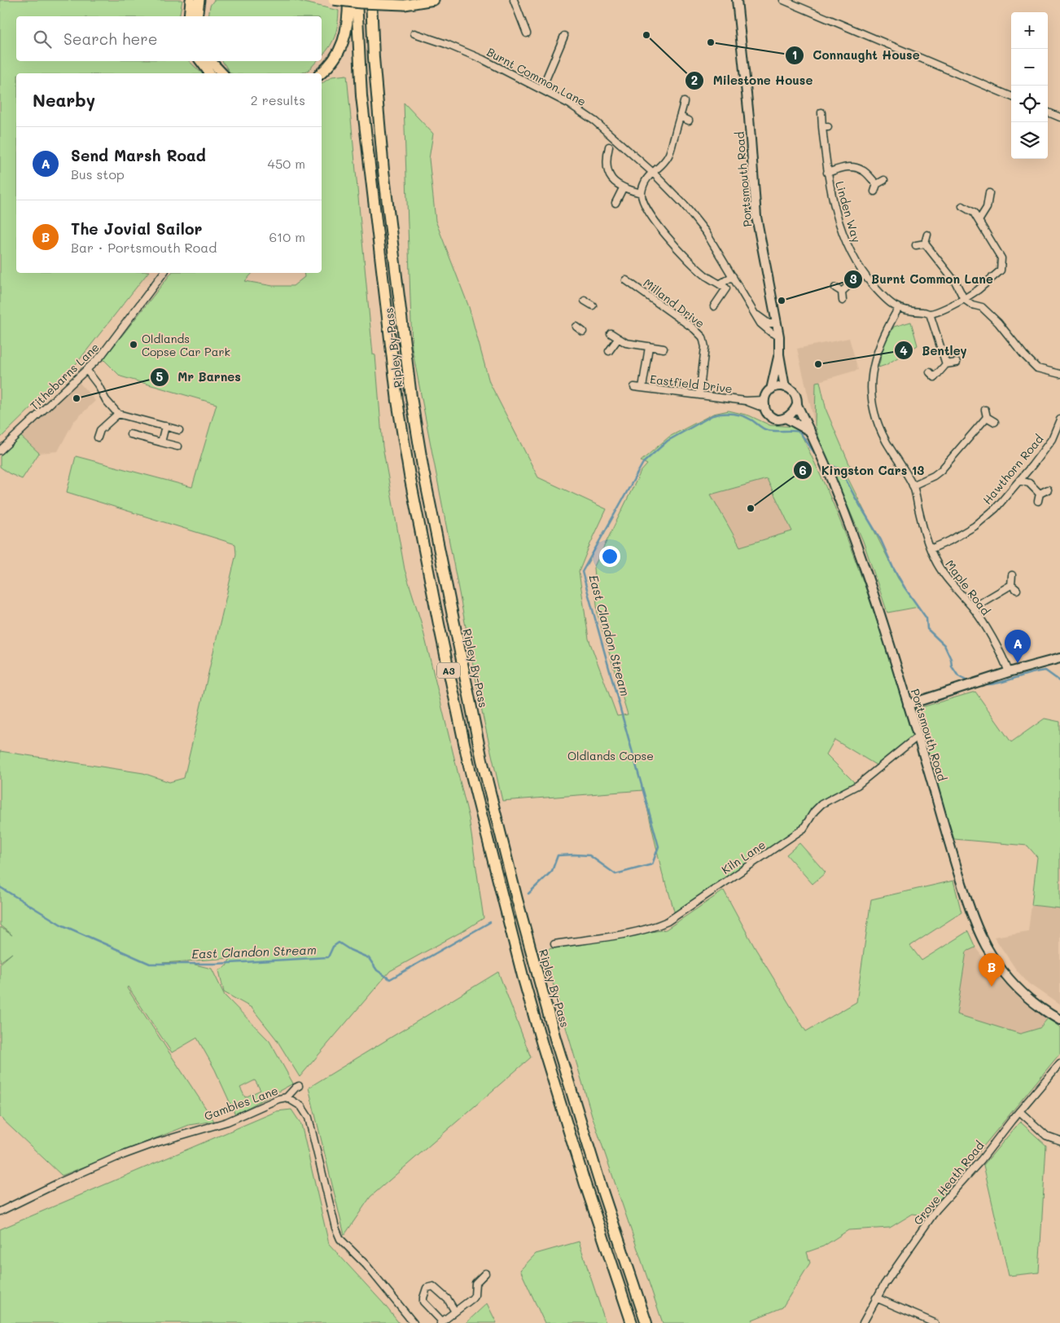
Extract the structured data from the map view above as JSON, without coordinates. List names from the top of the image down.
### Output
{
  "streets": {
    "highway": ["Ripley By-Pass", "A3"],
    "main road": ["Portsmouth Road"],
    "street": [
      "Burnt Common Lane",
      "Linden Way",
      "Milland Drive",
      "Tithebarns Lane",
      "Eastfield Drive",
      "Hawthorn Road",
      "Maple Road",
      "Kiln Lane",
      "Gambles Lane",
      "Grove Heath Road"
    ]
  },
  "crossings": [
    ["Burnt Common Lane", "Portsmouth Road"],
    ["Portsmouth Road", "Eastfield Drive"],
    ["Portsmouth Road", "Kiln Lane"],
    ["Linden Way", "Maple Road"],
    ["Milland Drive", "Eastfield Drive"],
    ["Hawthorn Road", "Maple Road"]
  ],
  "water": ["East Clandon Stream"],
  "parks": ["Oldlands Copse"],
  "places": [
    "Milestone House",
    "Connaught House",
    "Burnt Common Lane",
    "Oldlands Copse Car Park",
    "Bentley",
    "Mr Barnes",
    "Kingston Cars 13"
  ],
  "page": {
    "map_buttons": ["+", "−"],
    "search": "Search here",
    "heading": ["Nearby", "2 results"],
    "list": [
      {
        "mark": "A",
        "name": "Send Marsh Road",
        "note": "Bus stop",
        "value": "450 m"
      },
      {
        "mark": "B",
        "name": "The Jovial Sailor",
        "note": "Bar · Portsmouth Road",
        "value": "610 m"
      }
    ],
    "pins": ["A", "B"]
  }
}
